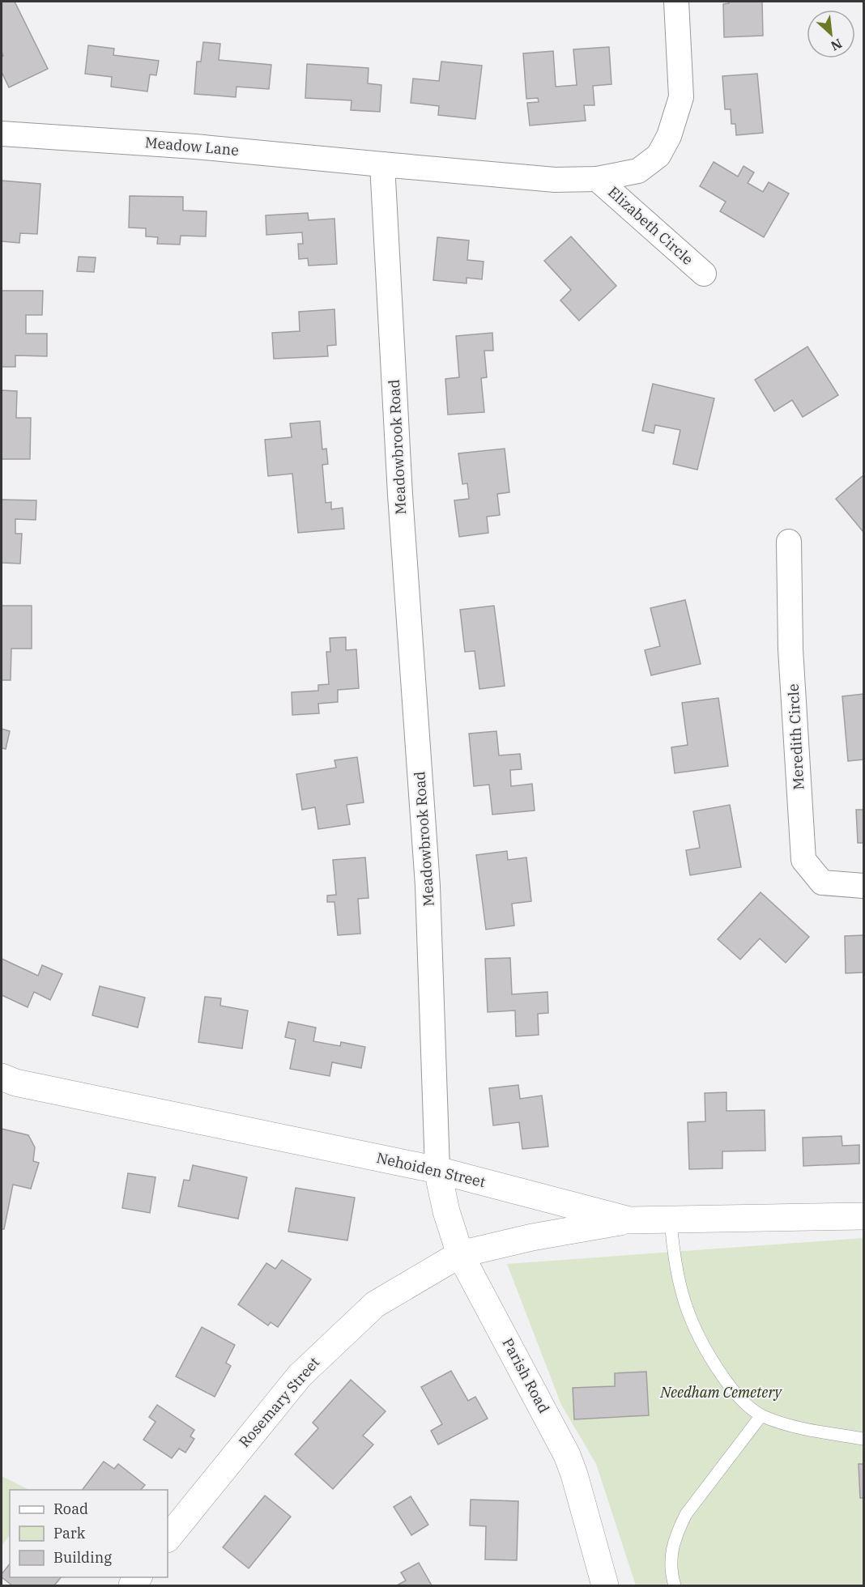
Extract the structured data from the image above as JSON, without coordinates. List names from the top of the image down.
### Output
{
  "streets": {
    "street": [
      "Meadow Lane",
      "Elizabeth Circle",
      "Meadowbrook Road",
      "Meredith Circle",
      "Nehoiden Street",
      "Parish Road",
      "Rosemary Street"
    ]
  },
  "crossings": [
    ["Meadow Lane", "Meadowbrook Road"],
    ["Meadowbrook Road", "Nehoiden Street"],
    ["Meadowbrook Road", "Parish Road"],
    ["Nehoiden Street", "Parish Road"],
    ["Nehoiden Street", "Rosemary Street"],
    ["Parish Road", "Rosemary Street"]
  ],
  "parks": ["Needham Cemetery"],
  "legend": ["Road", "Park", "Building"],
  "north": "bottom right"
}
